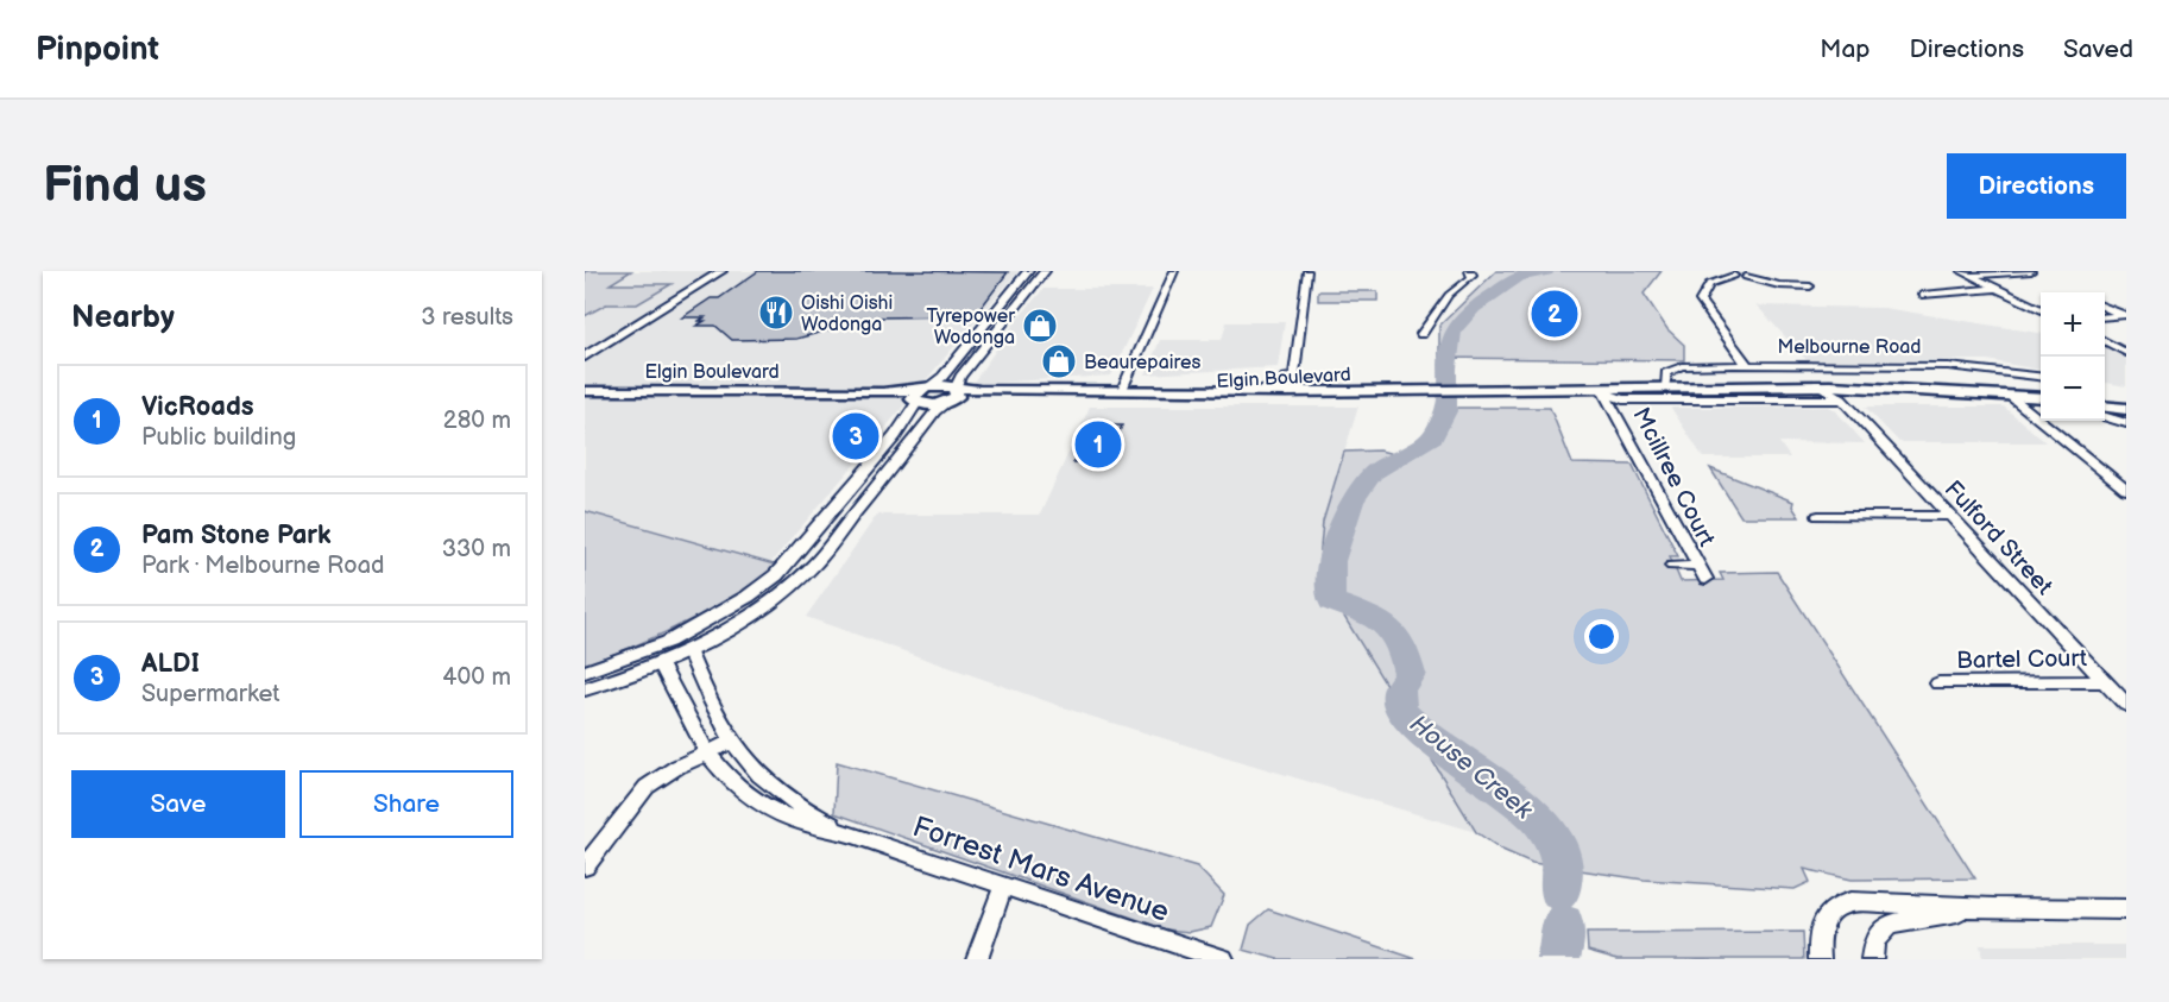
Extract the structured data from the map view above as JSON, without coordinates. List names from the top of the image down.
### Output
{
  "streets": {
    "main road": ["Melbourne Road", "Elgin Boulevard"],
    "street": [
      "Mcillree Court",
      "Fulford Street",
      "Bartel Court",
      "Forrest Mars Avenue"
    ]
  },
  "crossings": [
    ["Melbourne Road", "Elgin Boulevard"],
    ["Melbourne Road", "Mcillree Court"],
    ["Melbourne Road", "Fulford Street"],
    ["Fulford Street", "Bartel Court"]
  ],
  "water": ["House Creek"],
  "places": {
    "restaurant": ["Oishi Oishi Wodonga"],
    "shop": ["Tyrepower Wodonga", "Beaurepaires"]
  },
  "page": {
    "header": "Pinpoint",
    "nav": ["Map", "Directions", "Saved"],
    "buttons": [
      "Directions",
      ["Save", "Share"]
    ],
    "title": "Find us",
    "heading": ["Nearby", "3 results"],
    "pins": ["2", "3", "1"],
    "map_buttons": ["+", "−"],
    "list": [
      {
        "mark": "1",
        "name": "VicRoads",
        "note": "Public building",
        "value": "280 m"
      },
      {
        "mark": "2",
        "name": "Pam Stone Park",
        "note": "Park · Melbourne Road",
        "value": "330 m"
      },
      {
        "mark": "3",
        "name": "ALDI",
        "note": "Supermarket",
        "value": "400 m"
      }
    ]
  }
}
